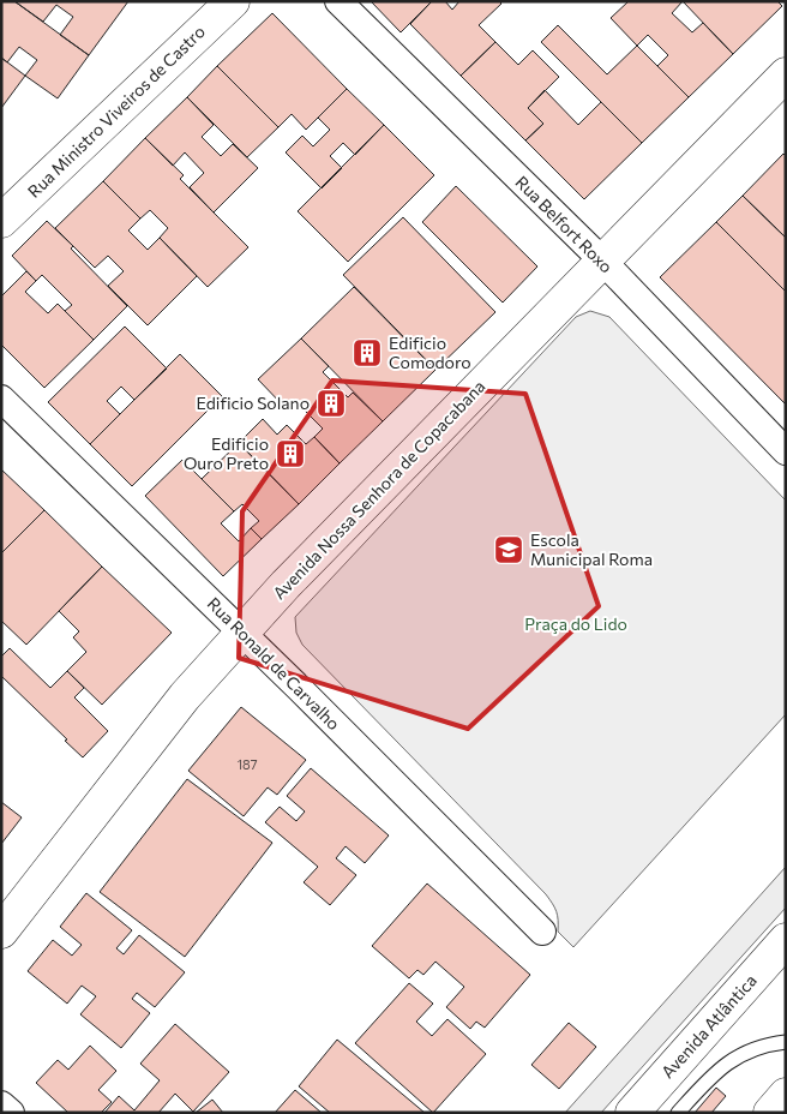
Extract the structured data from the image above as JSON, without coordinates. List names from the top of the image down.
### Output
{
  "streets": {
    "main road": ["Rua Ministro Viveiros de Castro", "Avenida Nossa Senhora de Copacabana", "Avenida Atlântica"],
    "street": ["Rua Belfort Roxo", "Rua Ronald de Carvalho"]
  },
  "crossings": [
    ["Rua Belfort Roxo", "Avenida Nossa Senhora de Copacabana"],
    ["Avenida Nossa Senhora de Copacabana", "Rua Ronald de Carvalho"]
  ],
  "parks": ["Praça do Lido"],
  "places": {
    "building": ["Edificio Comodoro", "Edificio Solano", "Edificio Ouro Preto"],
    "school or university": ["Escola Municipal Roma"]
  },
  "house_numbers": ["187"]
}
